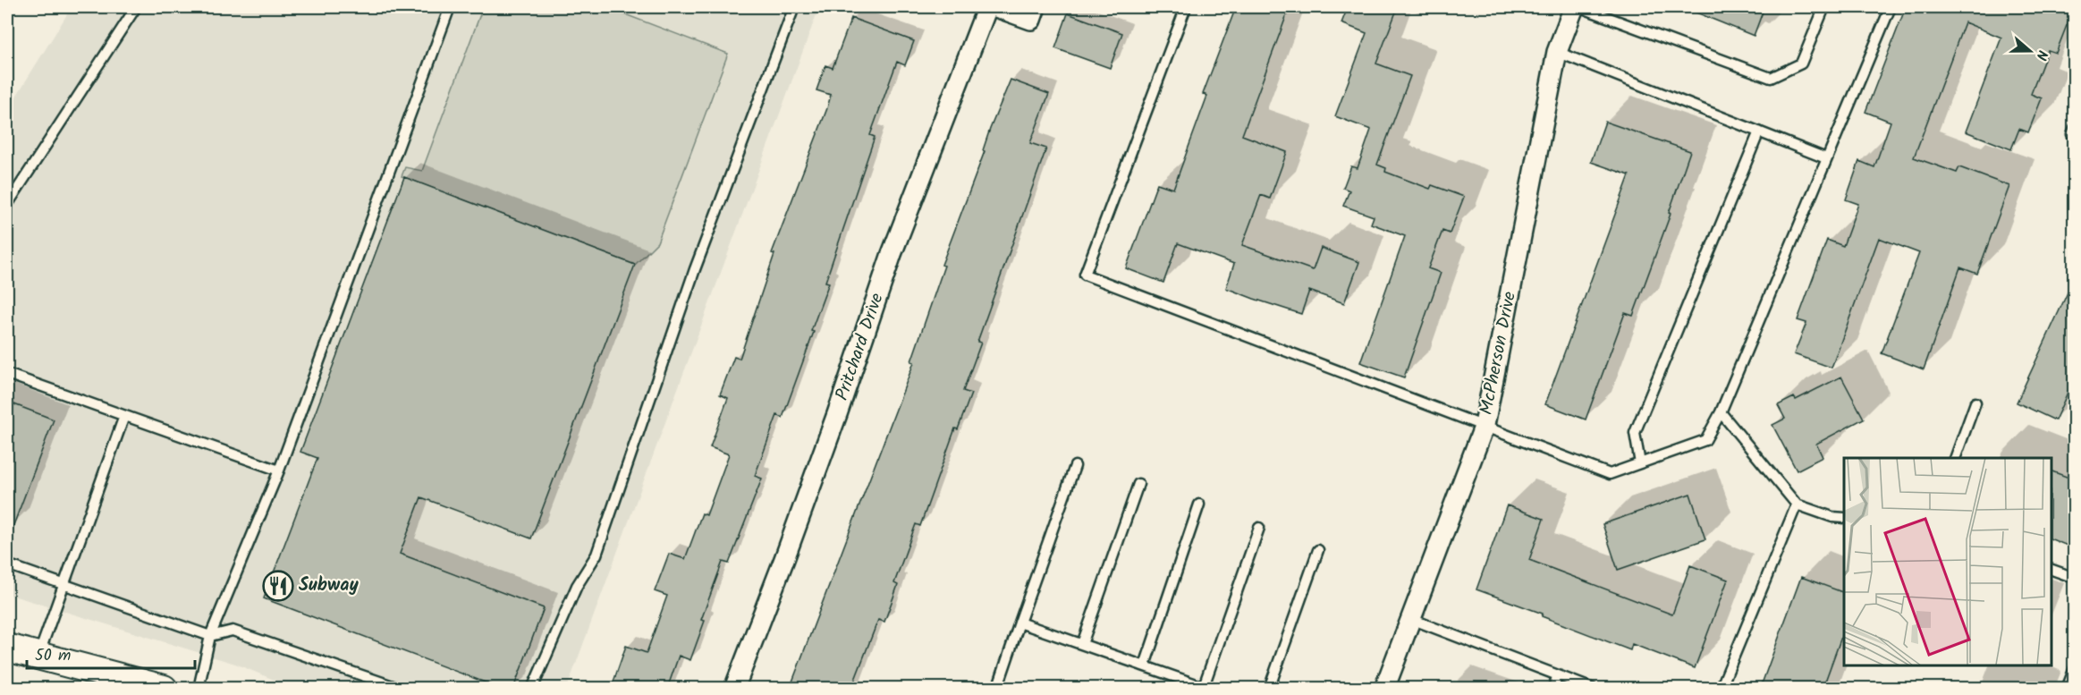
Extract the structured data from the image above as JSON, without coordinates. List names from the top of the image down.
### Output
{
  "streets": {
    "street": ["Pritchard Drive", "McPherson Drive"]
  },
  "places": {
    "restaurant": ["Subway"]
  },
  "scale_bar": "50 m",
  "north": "right"
}
